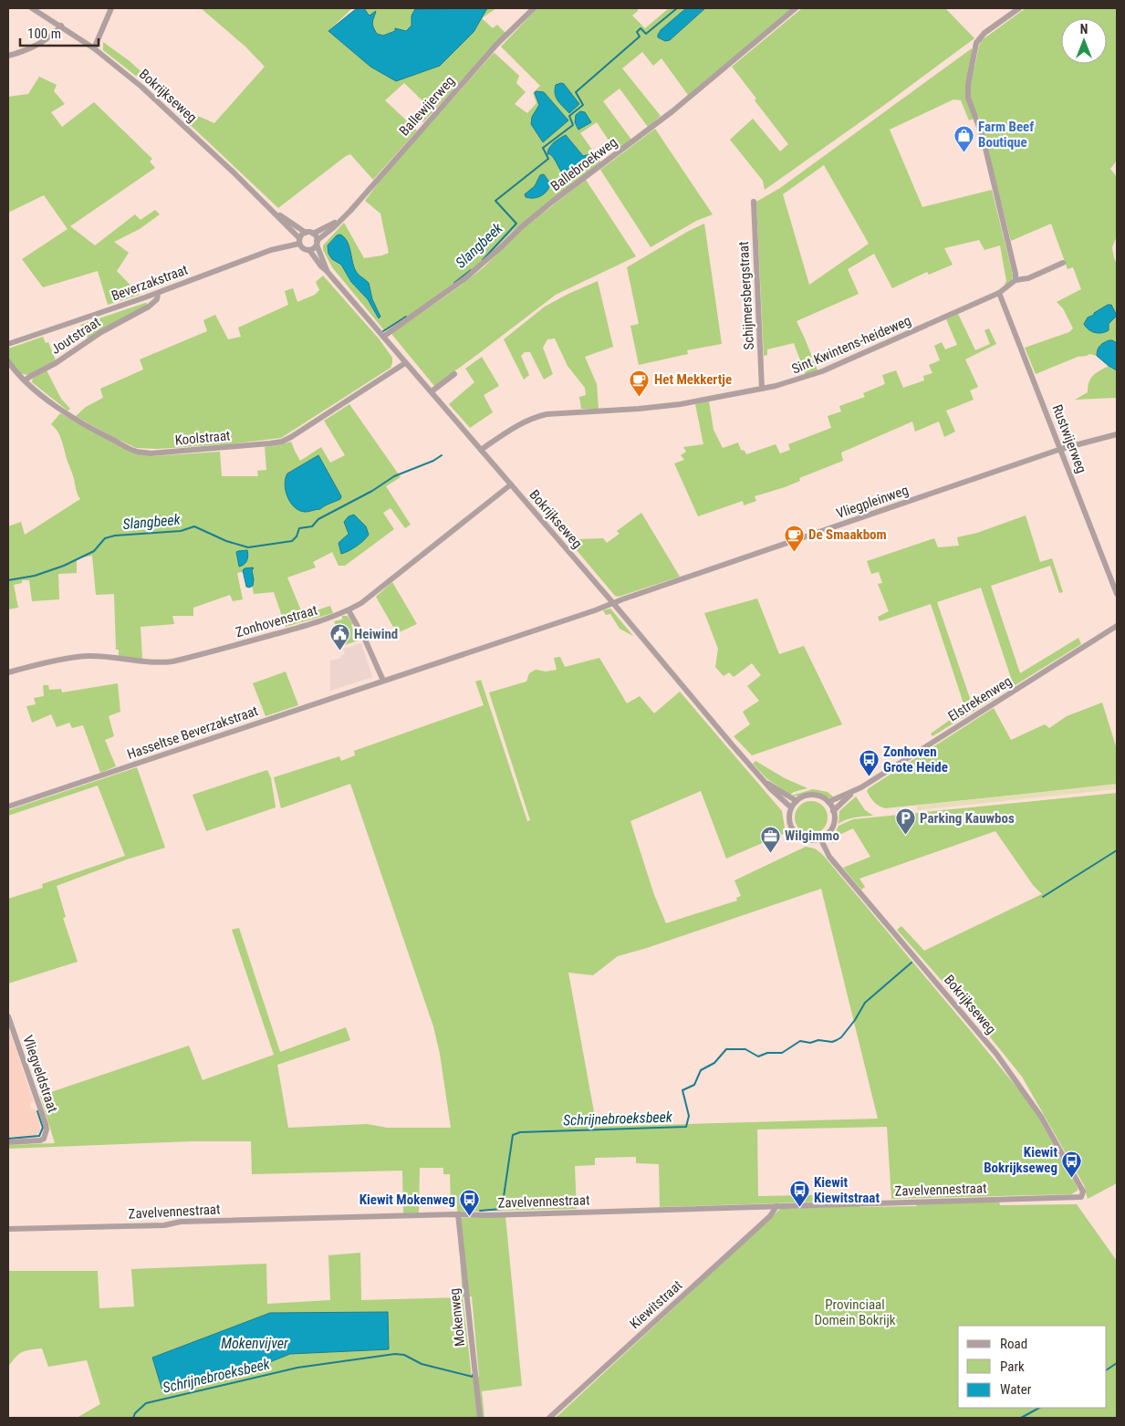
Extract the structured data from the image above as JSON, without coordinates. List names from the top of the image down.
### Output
{
  "streets": {
    "street": [
      "Bokrijkseweg",
      "Ballewijerweg",
      "Ballebroekweg",
      "Beverzakstraat",
      "Schijmersbergstraat",
      "Joutstraat",
      "Sint Kwintens-heideweg",
      "Koolstraat",
      "Rustwijerweg",
      "Vliegpleinweg",
      "Zonhovenstraat",
      "Elstrekenweg",
      "Hasseltse Beverzakstraat",
      "Vliegveldstraat",
      "Zavelvennestraat",
      "Kiewitstraat",
      "Mokenweg"
    ]
  },
  "crossings": [
    ["Bokrijkseweg", "Ballewijerweg"],
    ["Bokrijkseweg", "Ballebroekweg"],
    ["Bokrijkseweg", "Beverzakstraat"],
    ["Bokrijkseweg", "Sint Kwintens-heideweg"],
    ["Bokrijkseweg", "Koolstraat"],
    ["Bokrijkseweg", "Vliegpleinweg"],
    ["Bokrijkseweg", "Zonhovenstraat"],
    ["Bokrijkseweg", "Elstrekenweg"],
    ["Bokrijkseweg", "Hasseltse Beverzakstraat"],
    ["Bokrijkseweg", "Zavelvennestraat"],
    ["Ballewijerweg", "Beverzakstraat"],
    ["Beverzakstraat", "Joutstraat"],
    ["Schijmersbergstraat", "Sint Kwintens-heideweg"],
    ["Joutstraat", "Koolstraat"],
    ["Sint Kwintens-heideweg", "Rustwijerweg"],
    ["Rustwijerweg", "Vliegpleinweg"],
    ["Vliegpleinweg", "Hasseltse Beverzakstraat"],
    ["Zavelvennestraat", "Kiewitstraat"],
    ["Zavelvennestraat", "Mokenweg"]
  ],
  "water": ["Slangbeek", "Schrijnebroeksbeek", "Mokenvijver"],
  "parks": ["Provinciaal Domein Bokrijk"],
  "places": {
    "shop": ["Farm Beef Boutique"],
    "cafe": ["Het Mekkertje", "De Smaakbom"],
    "public building": ["Heiwind"],
    "bus stop": [
      "Zonhoven Grote Heide",
      "Kiewit Bokrijkseweg",
      "Kiewit Kiewitstraat",
      "Kiewit Mokenweg"
    ],
    "parking": ["Parking Kauwbos"],
    "office": ["Wilgimmo"]
  },
  "legend": ["Road", "Park", "Water"],
  "scale_bar": "100 m",
  "north": "top"
}
